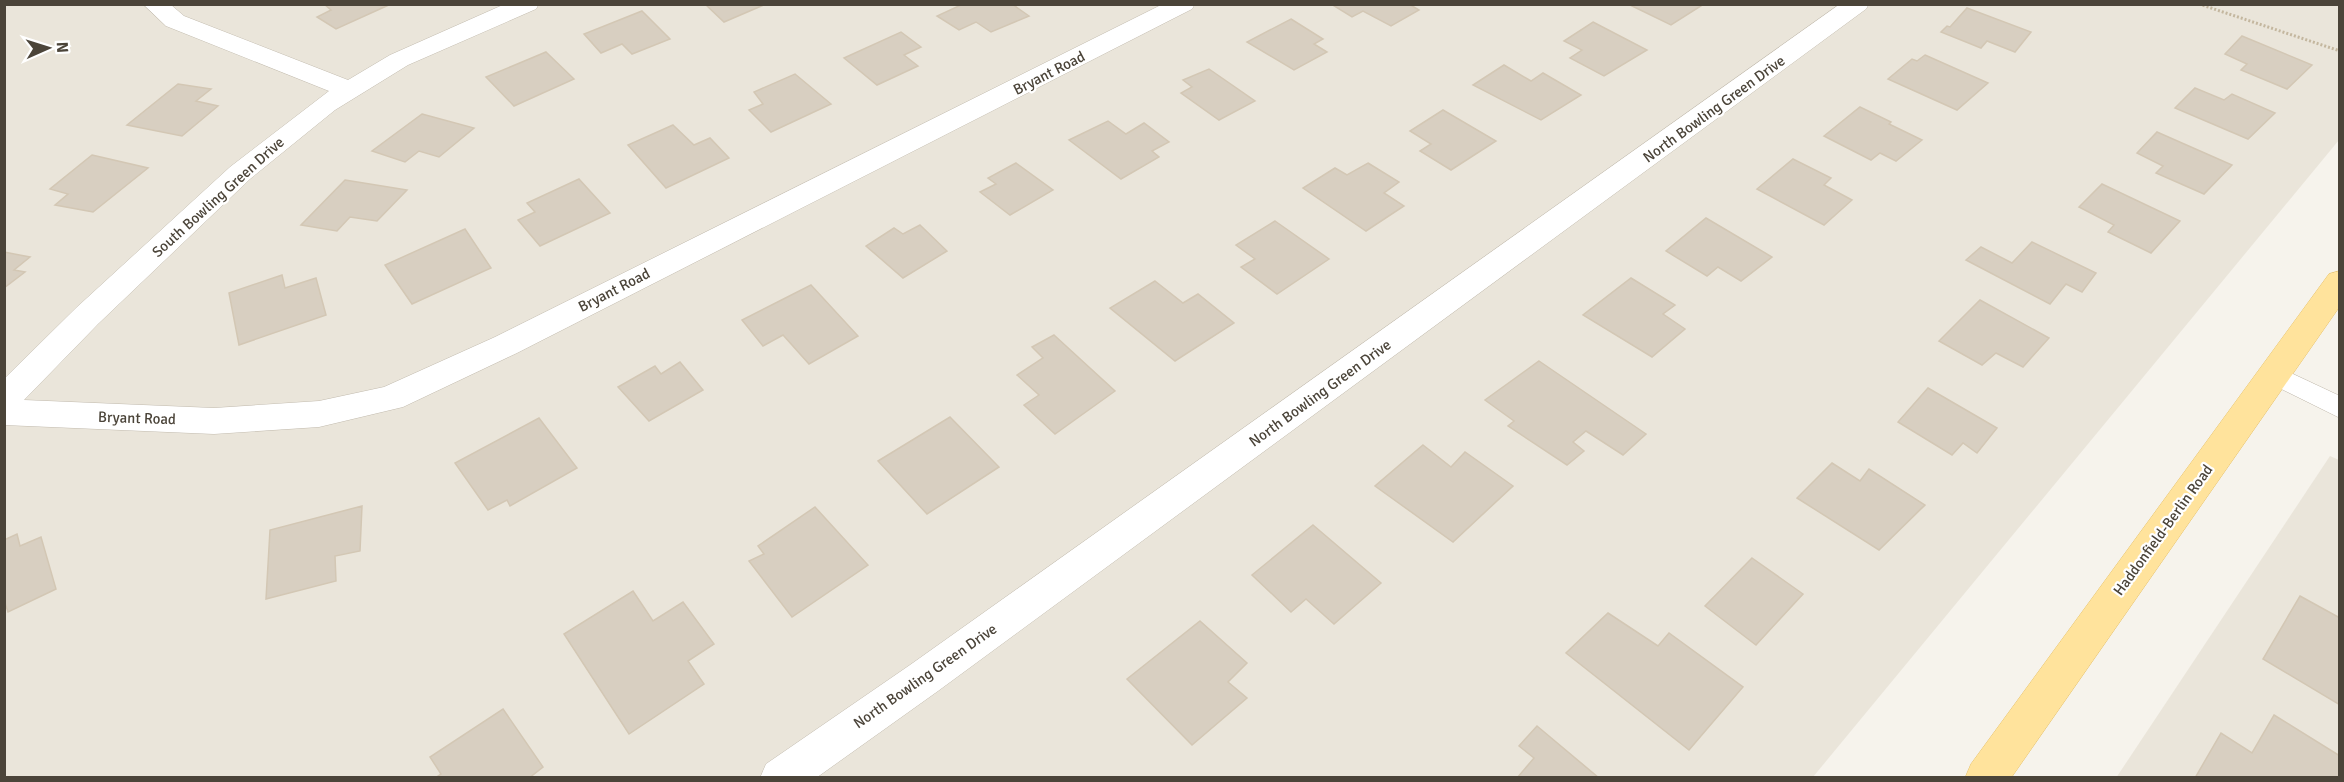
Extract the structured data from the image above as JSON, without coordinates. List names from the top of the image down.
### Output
{
  "streets": {
    "main road": ["Haddonfield-Berlin Road"],
    "street": ["Bryant Road", "North Bowling Green Drive", "South Bowling Green Drive"]
  },
  "north": "right"
}
